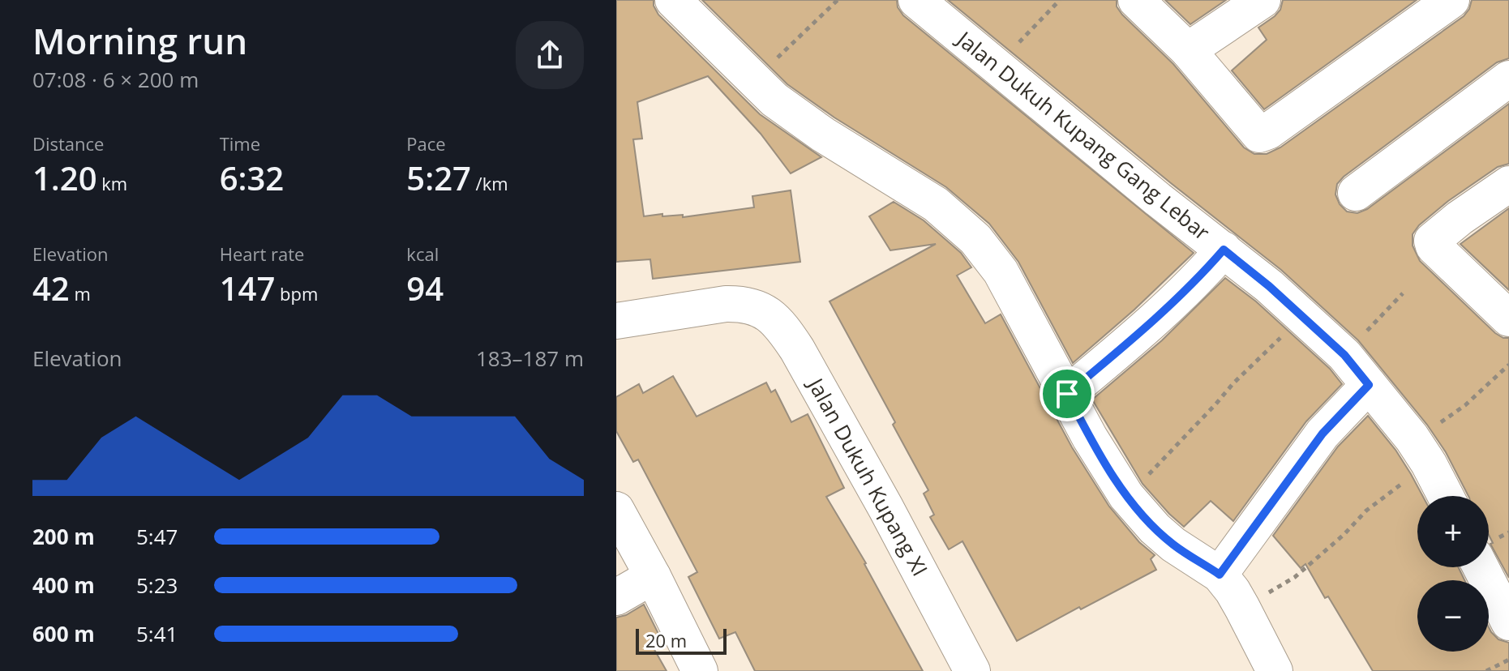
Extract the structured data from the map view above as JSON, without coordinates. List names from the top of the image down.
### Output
{
  "streets": {
    "street": ["Jalan Dukuh Kupang Gang Lebar", "Jalan Dukuh Kupang XI"]
  },
  "scale_bar": "20 m",
  "page": {
    "heading": ["Morning run", "07:08 · 6 × 200 m"],
    "stats": [
      ["Distance", "1.20 km"],
      ["Time", "6:32"],
      ["Pace", "5:27 /km"],
      ["Elevation", "42 m"],
      ["Heart rate", "147 bpm"],
      ["kcal", "94"]
    ],
    "chart": ["Elevation", "183–187 m"],
    "map_buttons": ["+", "−"],
    "list": [
      {
        "name": "200 m",
        "note": "5:47"
      },
      {
        "name": "400 m",
        "note": "5:23"
      },
      {
        "name": "600 m",
        "note": "5:41"
      }
    ],
    "scale": "20 m"
  }
}
